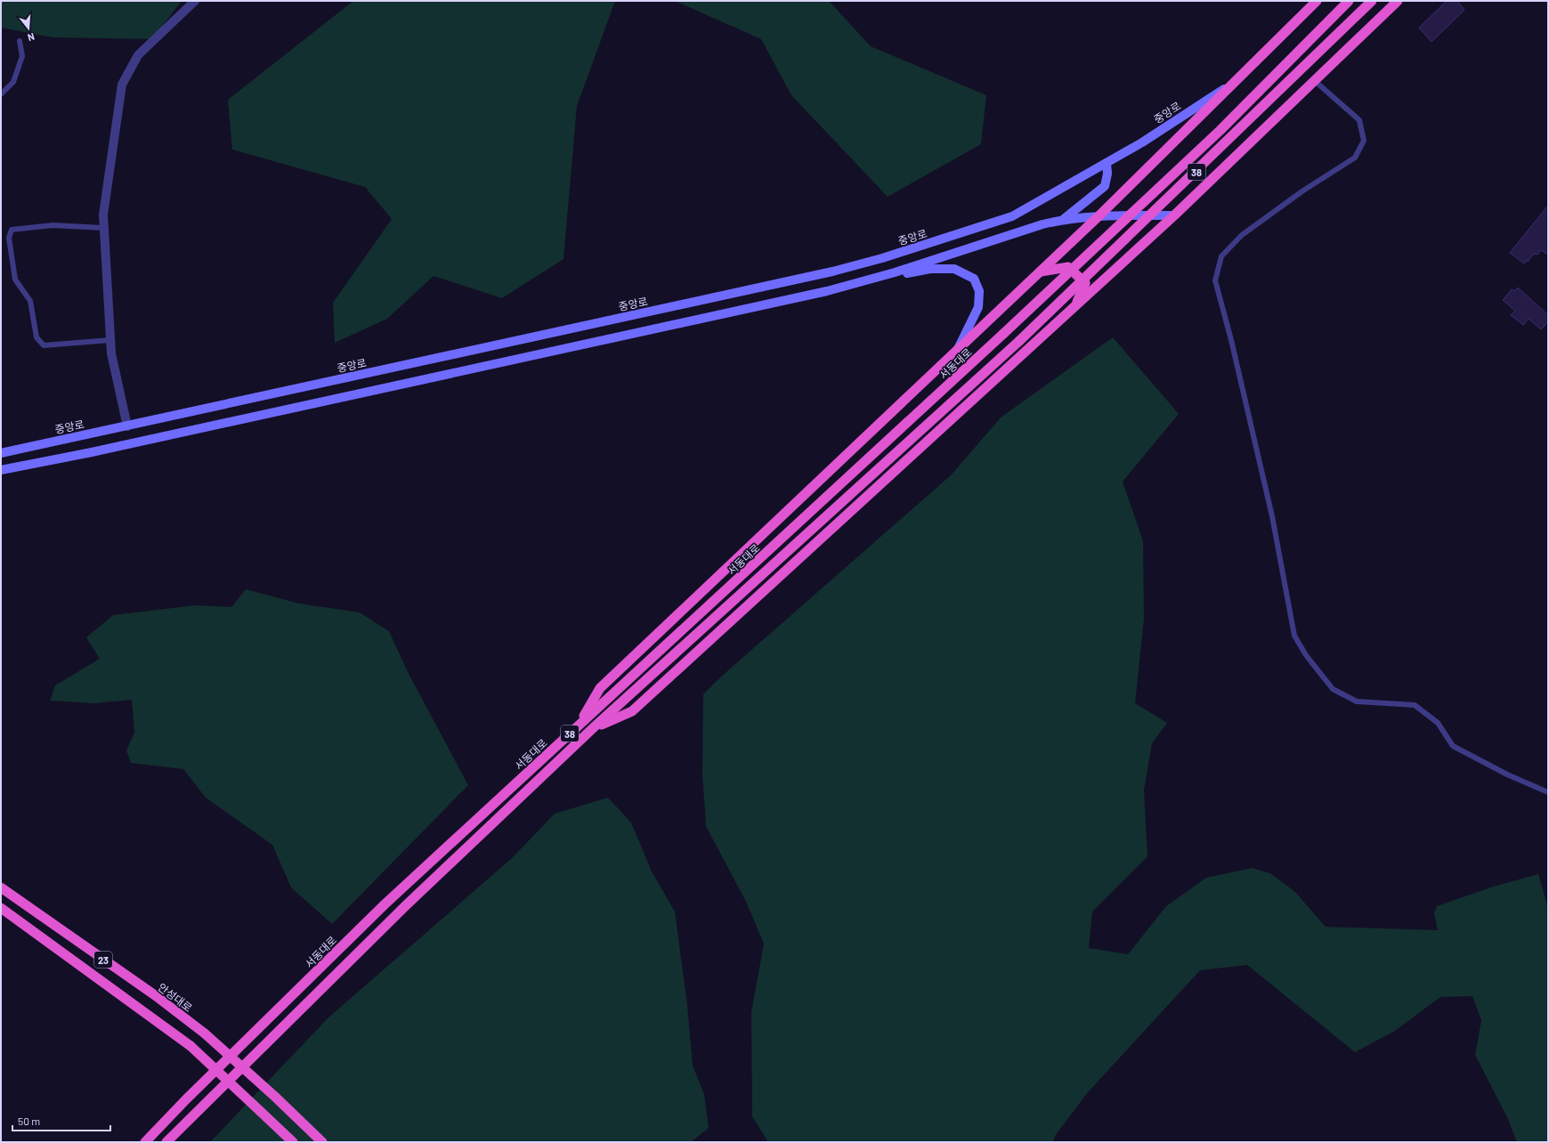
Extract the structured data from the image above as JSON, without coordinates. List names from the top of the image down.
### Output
{
  "streets": {
    "highway": [
      "38",
      "서동대로",
      "23",
      "안성대로"
    ],
    "main road": ["중앙로"]
  },
  "scale_bar": "50 m",
  "north": "bottom"
}
